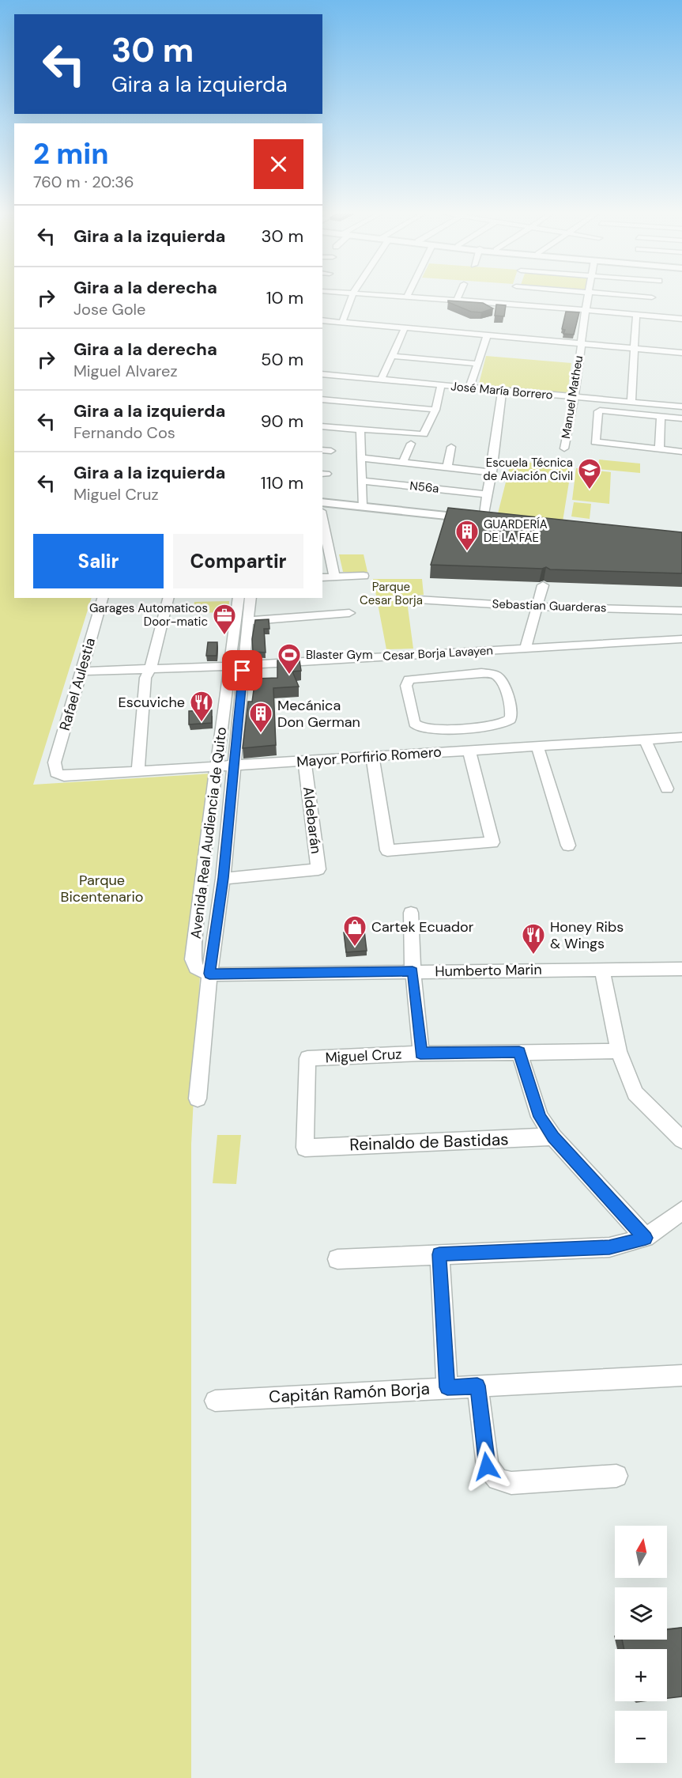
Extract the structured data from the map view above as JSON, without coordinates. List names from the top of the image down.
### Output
{
  "streets": {
    "street": [
      "José María Borrero",
      "Manuel Matheu",
      "N56a",
      "Sebastian Guarderas",
      "Cesar Borja Lavayen",
      "Rafael Aulestia",
      "Mayor Porfirio Romero",
      "Aldebarán",
      "Avenida Real Audiencia de Quito",
      "Humberto Marin",
      "Miguel Cruz",
      "Reinaldo de Bastidas",
      "Capitán Ramón Borja"
    ]
  },
  "crossings": [
    ["José María Borrero", "Manuel Matheu"],
    ["Cesar Borja Lavayen", "Rafael Aulestia"],
    ["Cesar Borja Lavayen", "Avenida Real Audiencia de Quito"],
    ["Rafael Aulestia", "Mayor Porfirio Romero"],
    ["Mayor Porfirio Romero", "Aldebarán"],
    ["Mayor Porfirio Romero", "Avenida Real Audiencia de Quito"],
    ["Aldebarán", "Avenida Real Audiencia de Quito"],
    ["Avenida Real Audiencia de Quito", "Humberto Marin"],
    ["Miguel Cruz", "Reinaldo de Bastidas"]
  ],
  "parks": ["Parque Cesar Borja", "Parque Bicentenario"],
  "places": {
    "school or university": ["Escuela Técnica de Aviación Civil"],
    "building": ["GUARDERÍA DE LA FAE", "Mecánica Don German"],
    "office": ["Garages Automaticos Door-matic"],
    "sports": ["Blaster Gym"],
    "restaurant": ["Escuviche", "Honey Ribs & Wings"],
    "shop": ["Cartek Ecuador"]
  },
  "north": "top",
  "page": {
    "turn": ["30 m", "Gira a la izquierda"],
    "heading": ["2 min", "760 m · 20:36"],
    "list": [
      {
        "name": "Gira a la izquierda",
        "value": "30 m"
      },
      {
        "name": "Gira a la derecha",
        "note": "Jose Gole",
        "value": "10 m"
      },
      {
        "name": "Gira a la derecha",
        "note": "Miguel Alvarez",
        "value": "50 m"
      },
      {
        "name": "Gira a la izquierda",
        "note": "Fernando Cos",
        "value": "90 m"
      },
      {
        "name": "Gira a la izquierda",
        "note": "Miguel Cruz",
        "value": "110 m"
      }
    ],
    "buttons": ["Salir", "Compartir"],
    "map_buttons": ["+", "−"]
  }
}
